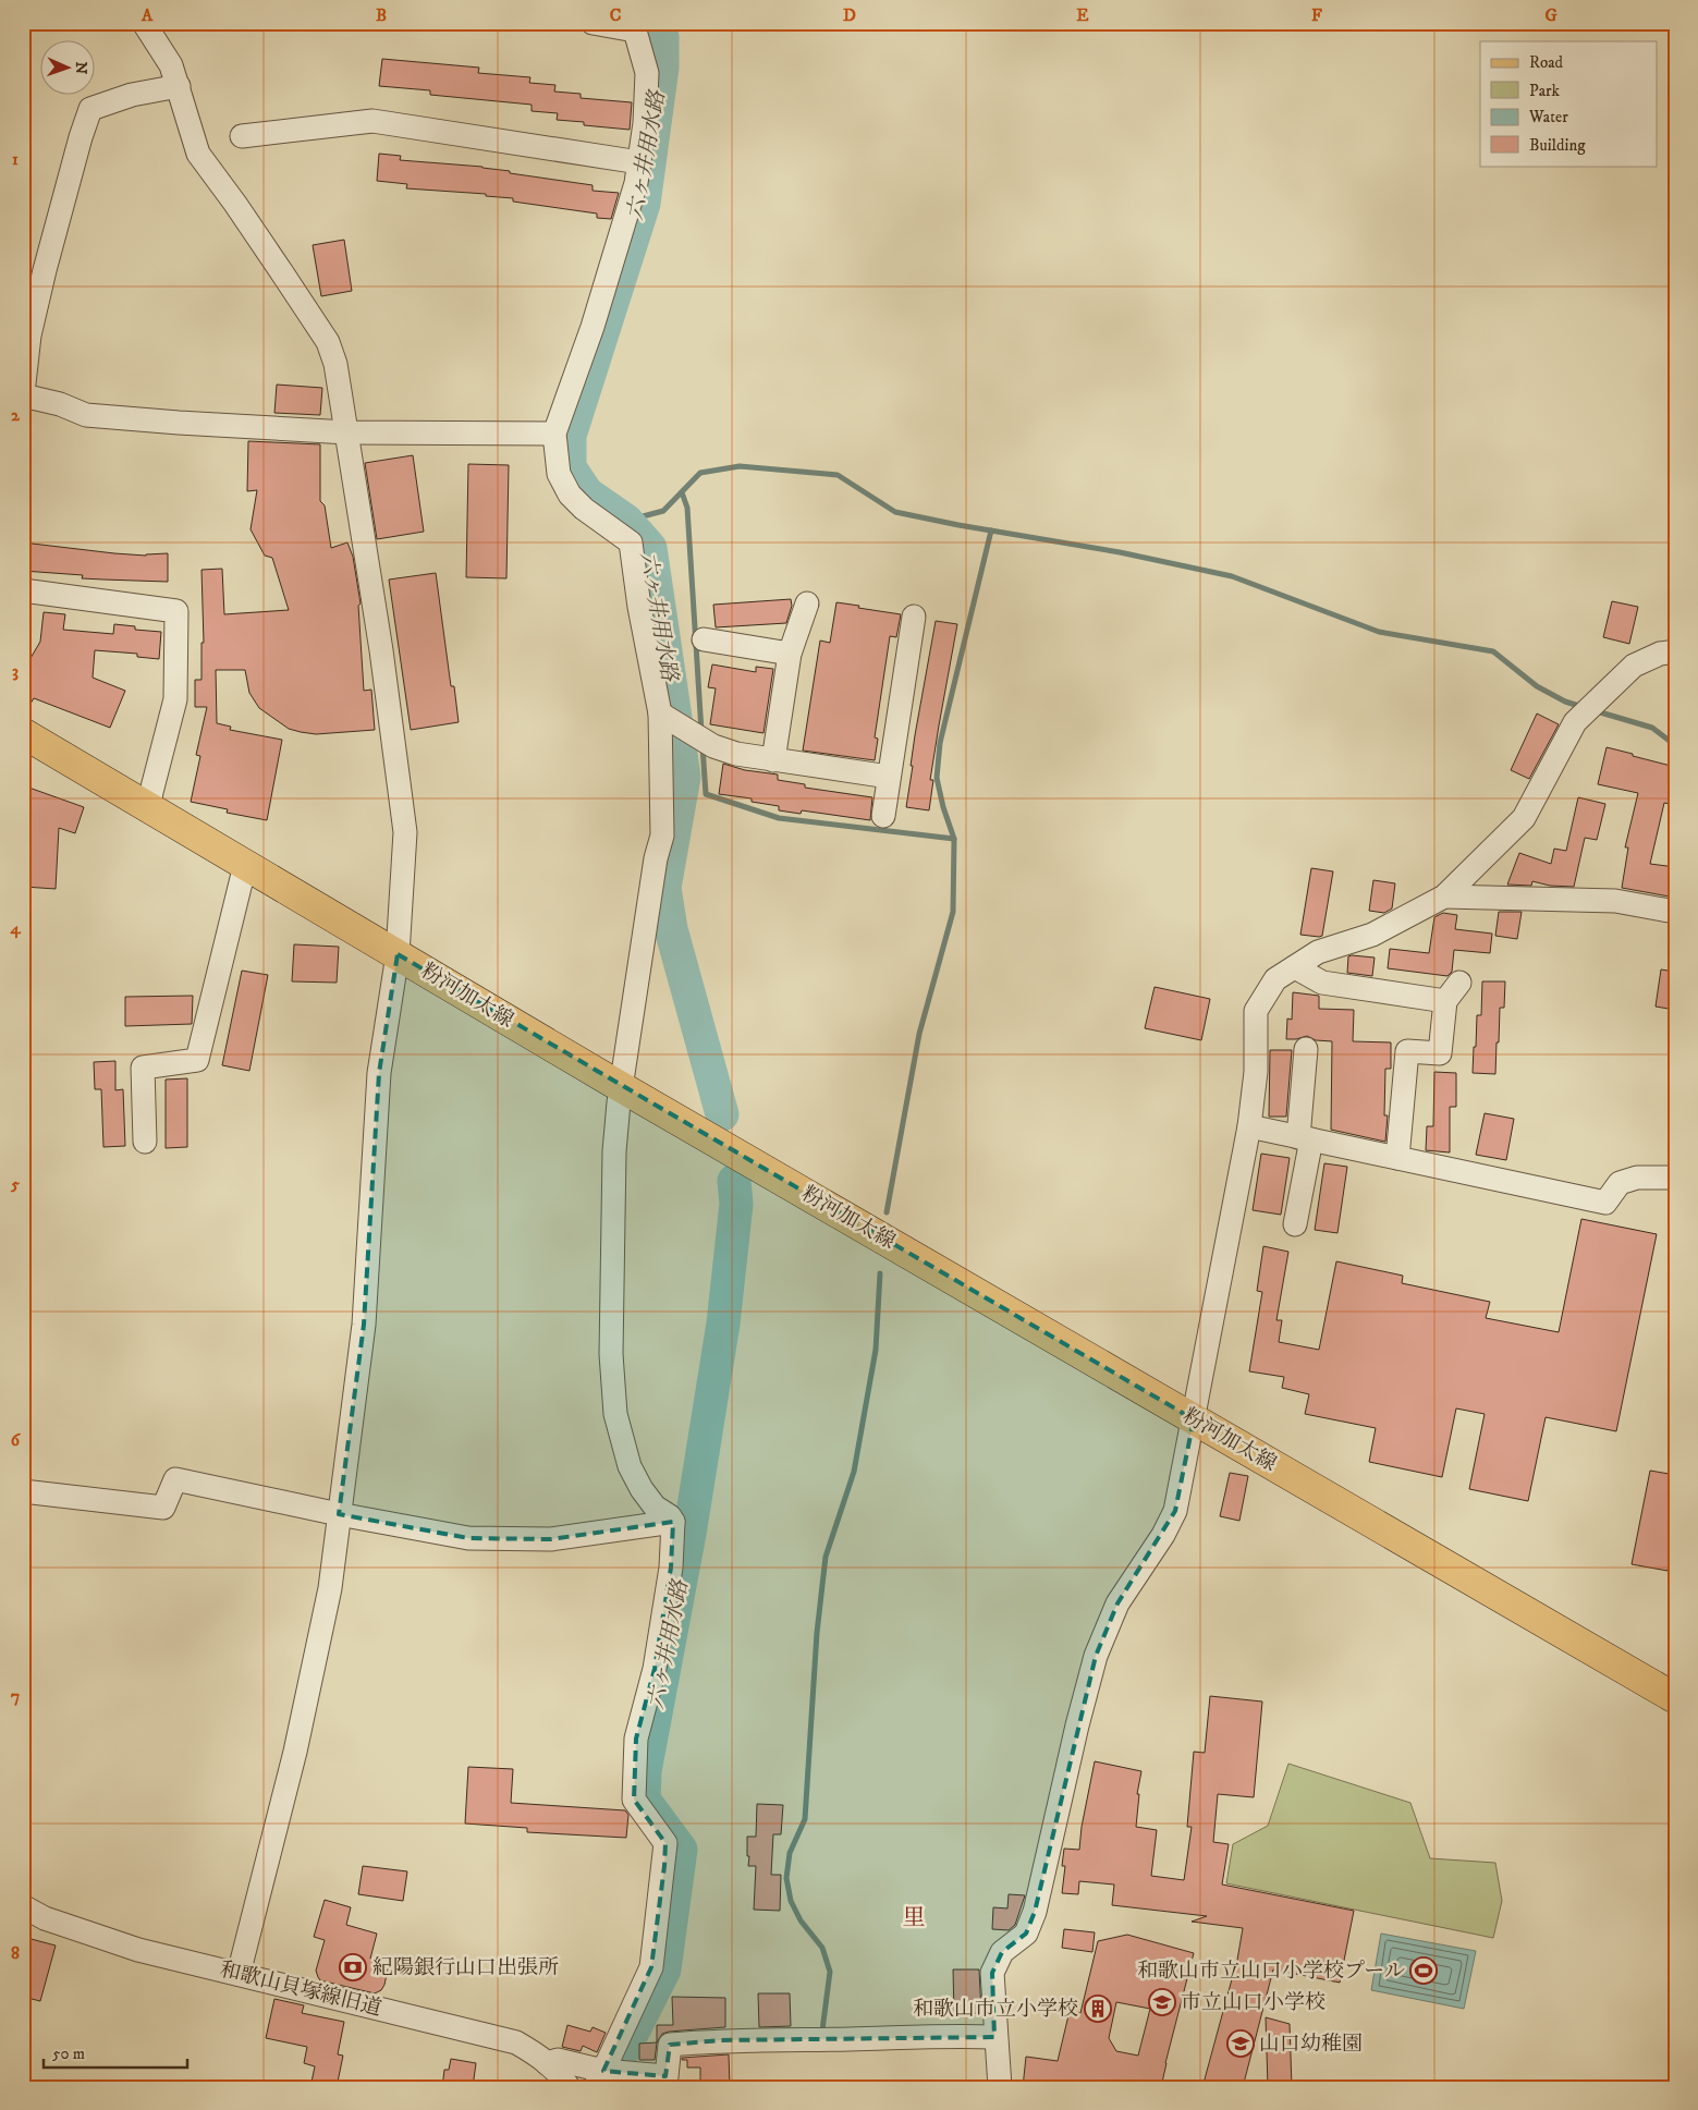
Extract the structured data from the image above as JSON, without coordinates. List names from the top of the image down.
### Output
{
  "streets": {
    "main road": ["粉河加太線"],
    "street": ["和歌山貝塚線旧道"]
  },
  "districts": ["里"],
  "water": ["六ヶ井用水路"],
  "places": {
    "bank": ["紀陽銀行山口出張所"],
    "sports": ["和歌山市立山口小学校プール"],
    "school or university": ["市立山口小学校", "山口幼稚園"],
    "building": ["和歌山市立小学校"]
  },
  "legend": [
    "Road",
    "Park",
    "Water",
    "Building"
  ],
  "scale_bar": "50 m",
  "north": "right",
  "grid": {
    "columns": [
      "A",
      "B",
      "C",
      "D",
      "E",
      "F",
      "G"
    ],
    "rows": [
      "1",
      "2",
      "3",
      "4",
      "5",
      "6",
      "7",
      "8"
    ]
  }
}
